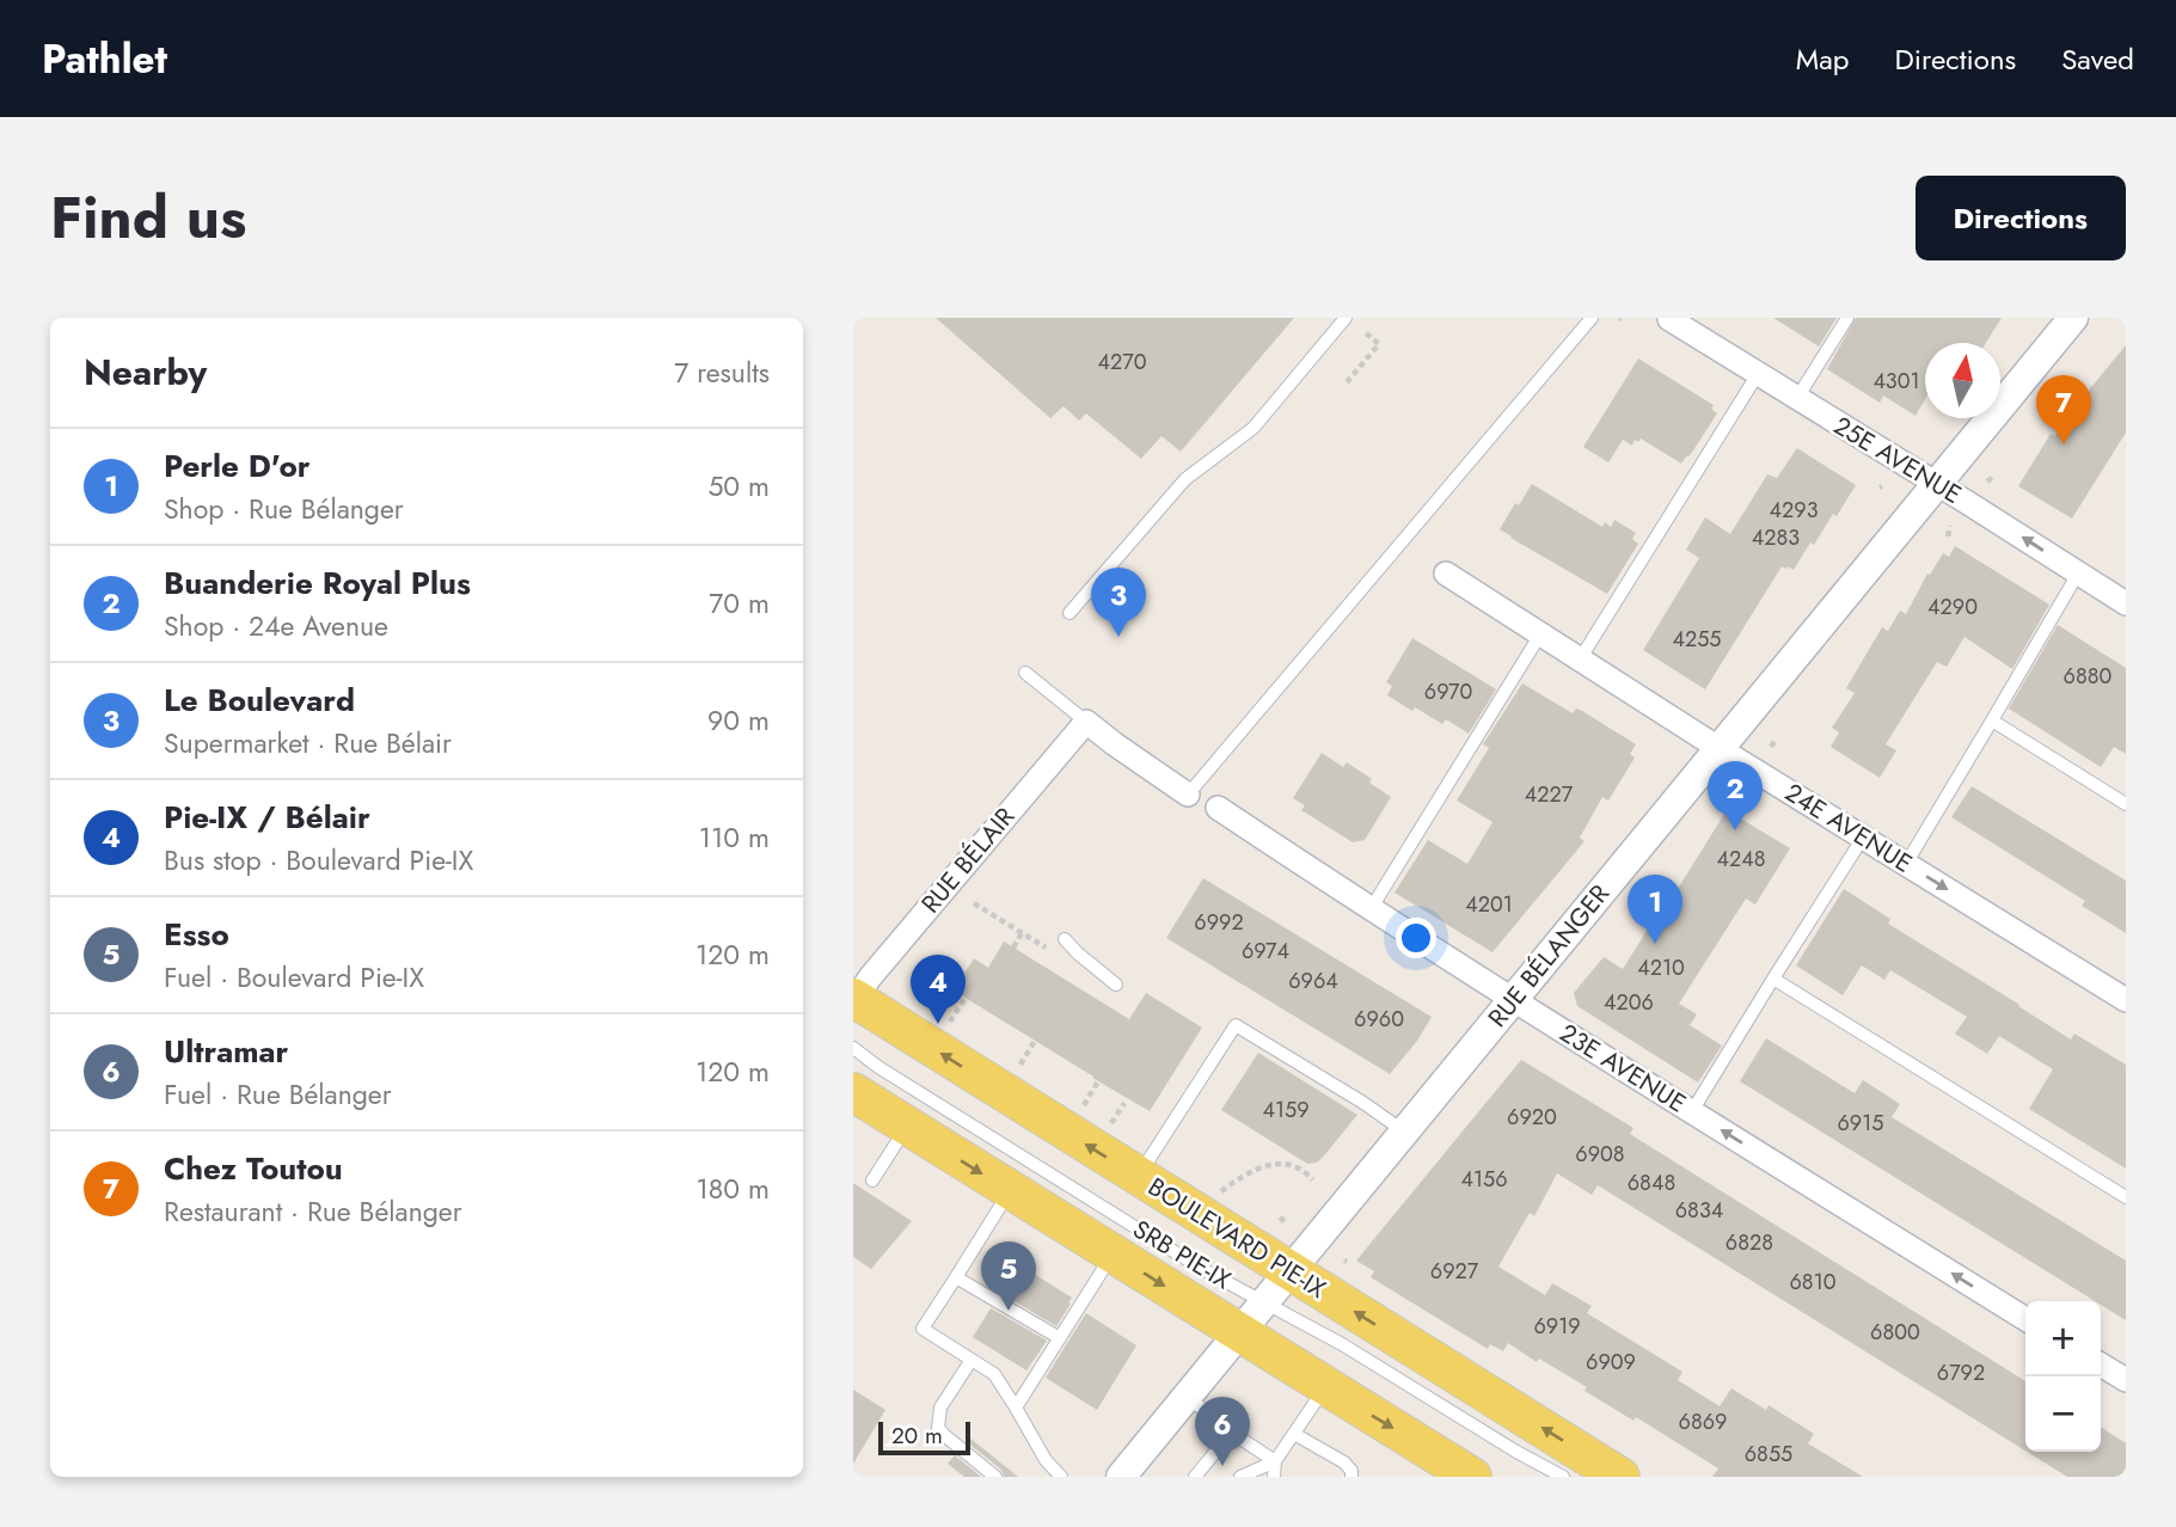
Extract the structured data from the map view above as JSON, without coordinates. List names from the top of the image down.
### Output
{
  "streets": {
    "main road": ["BOULEVARD PIE-IX"],
    "street": [
      "25E AVENUE",
      "24E AVENUE",
      "RUE BÉLAIR",
      "RUE BÉLANGER",
      "23E AVENUE"
    ],
    "lane": ["SRB PIE-IX"]
  },
  "crossings": [
    ["25E AVENUE", "RUE BÉLANGER"],
    ["24E AVENUE", "RUE BÉLANGER"],
    ["RUE BÉLAIR", "BOULEVARD PIE-IX"],
    ["RUE BÉLANGER", "23E AVENUE"],
    ["RUE BÉLANGER", "BOULEVARD PIE-IX"],
    ["RUE BÉLANGER", "SRB PIE-IX"]
  ],
  "one_way": ["23E AVENUE"],
  "house_numbers": [
    "4270",
    "4301",
    "4293",
    "4283",
    "4290",
    "4255",
    "6880",
    "6970",
    "4227",
    "4248",
    "4201",
    "6992",
    "6974",
    "4210",
    "6964",
    "4206",
    "6960",
    "4159",
    "6920",
    "6915",
    "6908",
    "4156",
    "6848",
    "6834",
    "6828",
    "6927",
    "6810",
    "6919",
    "6800",
    "6909",
    "6792",
    "6869",
    "6855"
  ],
  "scale_bar": "20 m",
  "north": "top",
  "page": {
    "header": "Pathlet",
    "nav": ["Map", "Directions", "Saved"],
    "title": "Find us",
    "buttons": "Directions",
    "heading": ["Nearby", "7 results"],
    "pins": [
      "7",
      "3",
      "2",
      "1",
      "4",
      "5",
      "6"
    ],
    "list": [
      {
        "mark": "1",
        "name": "Perle D'or",
        "note": "Shop · Rue Bélanger",
        "value": "50 m"
      },
      {
        "mark": "2",
        "name": "Buanderie Royal Plus",
        "note": "Shop · 24e Avenue",
        "value": "70 m"
      },
      {
        "mark": "3",
        "name": "Le Boulevard",
        "note": "Supermarket · Rue Bélair",
        "value": "90 m"
      },
      {
        "mark": "4",
        "name": "Pie-IX / Bélair",
        "note": "Bus stop · Boulevard Pie-IX",
        "value": "110 m"
      },
      {
        "mark": "5",
        "name": "Esso",
        "note": "Fuel · Boulevard Pie-IX",
        "value": "120 m"
      },
      {
        "mark": "6",
        "name": "Ultramar",
        "note": "Fuel · Rue Bélanger",
        "value": "120 m"
      },
      {
        "mark": "7",
        "name": "Chez Toutou",
        "note": "Restaurant · Rue Bélanger",
        "value": "180 m"
      }
    ],
    "map_buttons": ["+", "−"],
    "scale": "20 m"
  }
}
